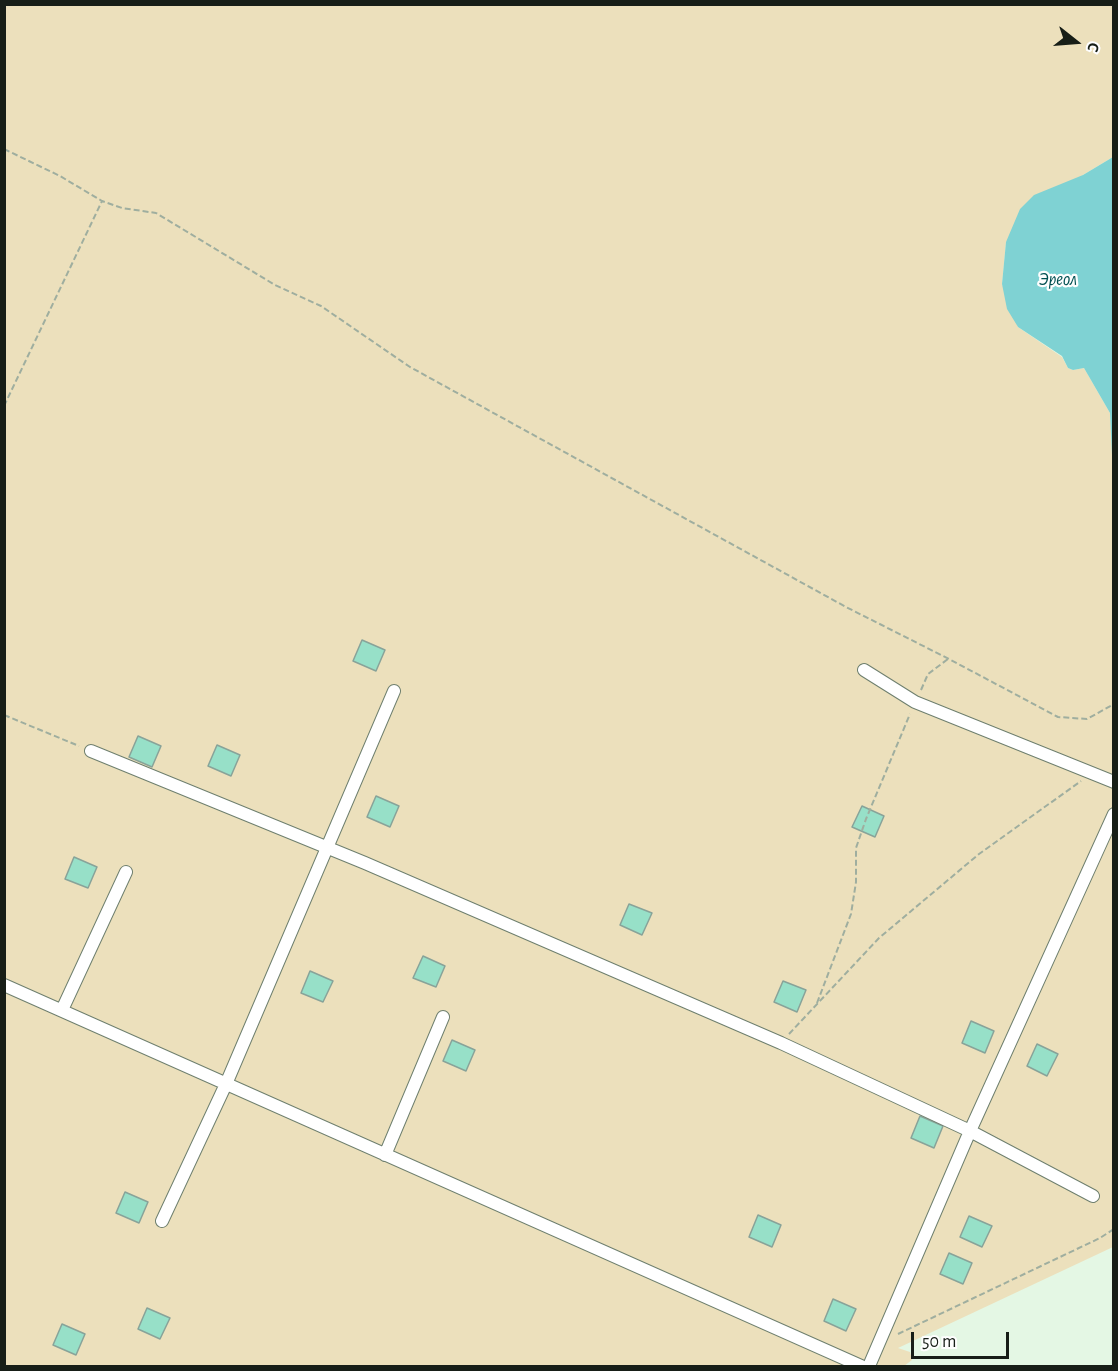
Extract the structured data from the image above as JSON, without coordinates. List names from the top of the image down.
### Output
{
  "water": ["Эреол"],
  "scale_bar": "50 m",
  "north": "right"
}
